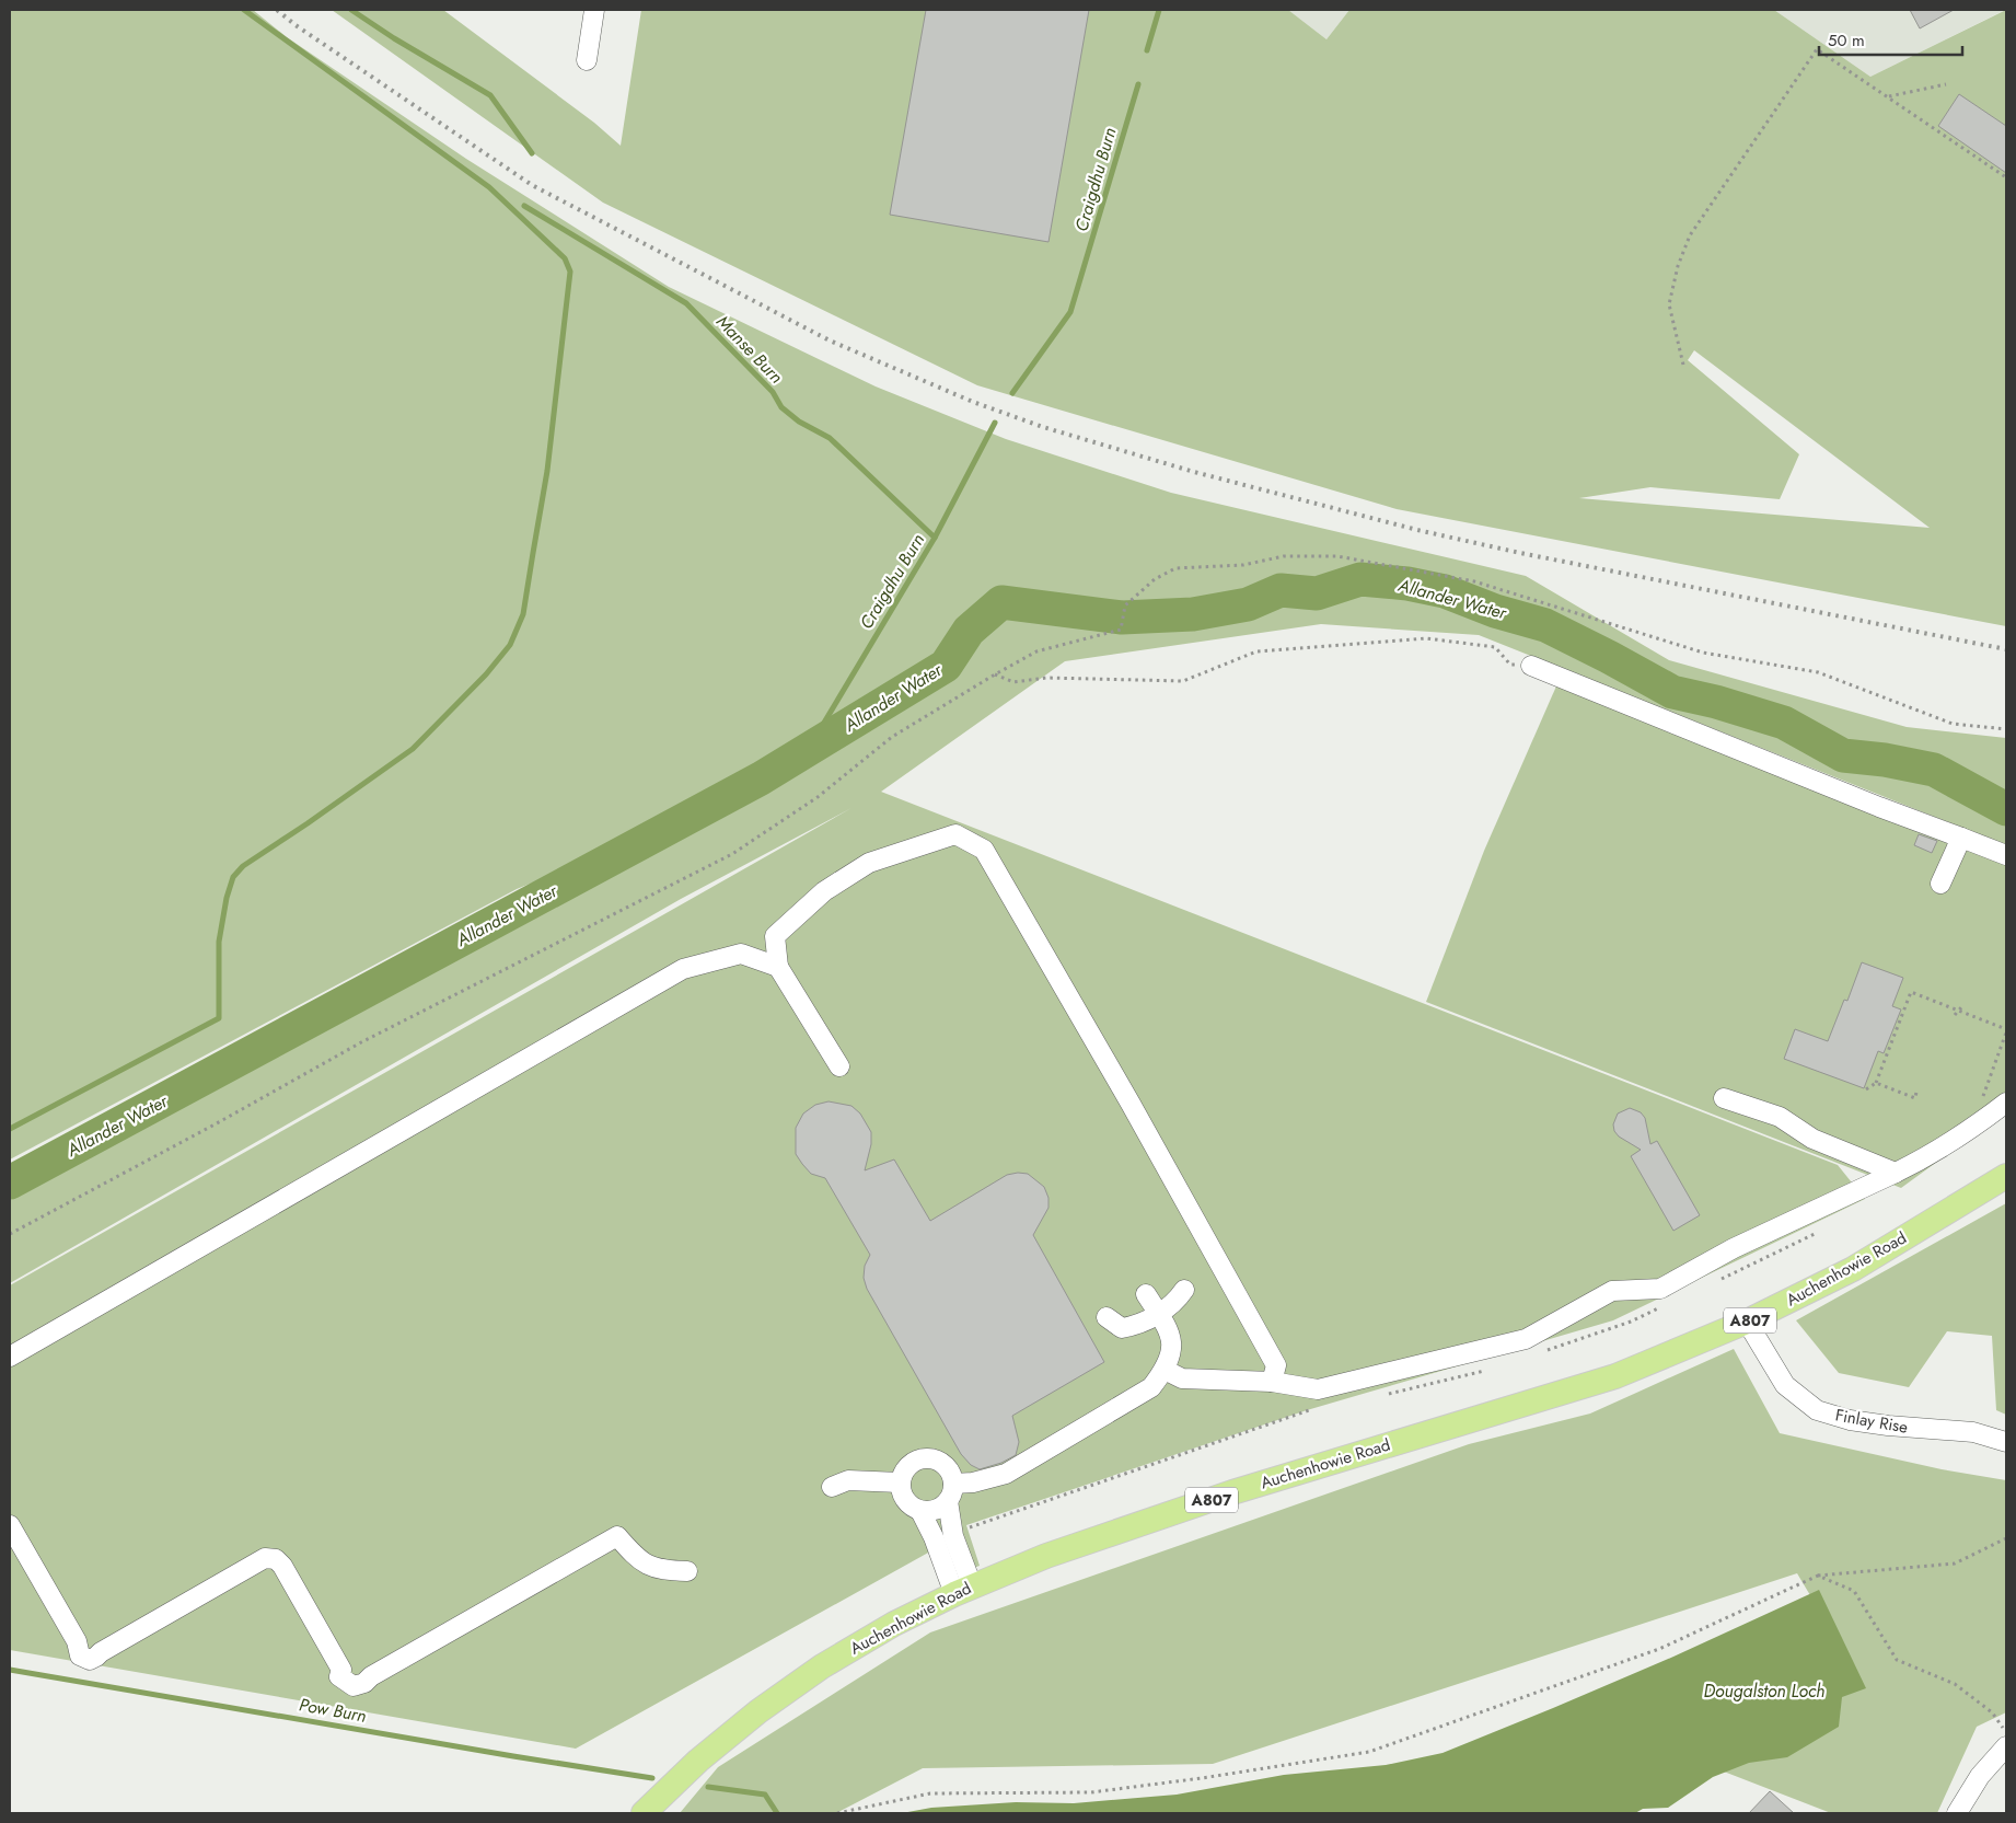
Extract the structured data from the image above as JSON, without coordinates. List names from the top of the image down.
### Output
{
  "streets": {
    "main road": ["Auchenhowie Road", "A807"],
    "street": ["Finlay Rise"]
  },
  "crossings": [
    ["Auchenhowie Road", "Finlay Rise"]
  ],
  "water": [
    "Craigdhu Burn",
    "Manse Burn",
    "Allander Water",
    "Dougalston Loch",
    "Pow Burn"
  ],
  "scale_bar": "50 m"
}
